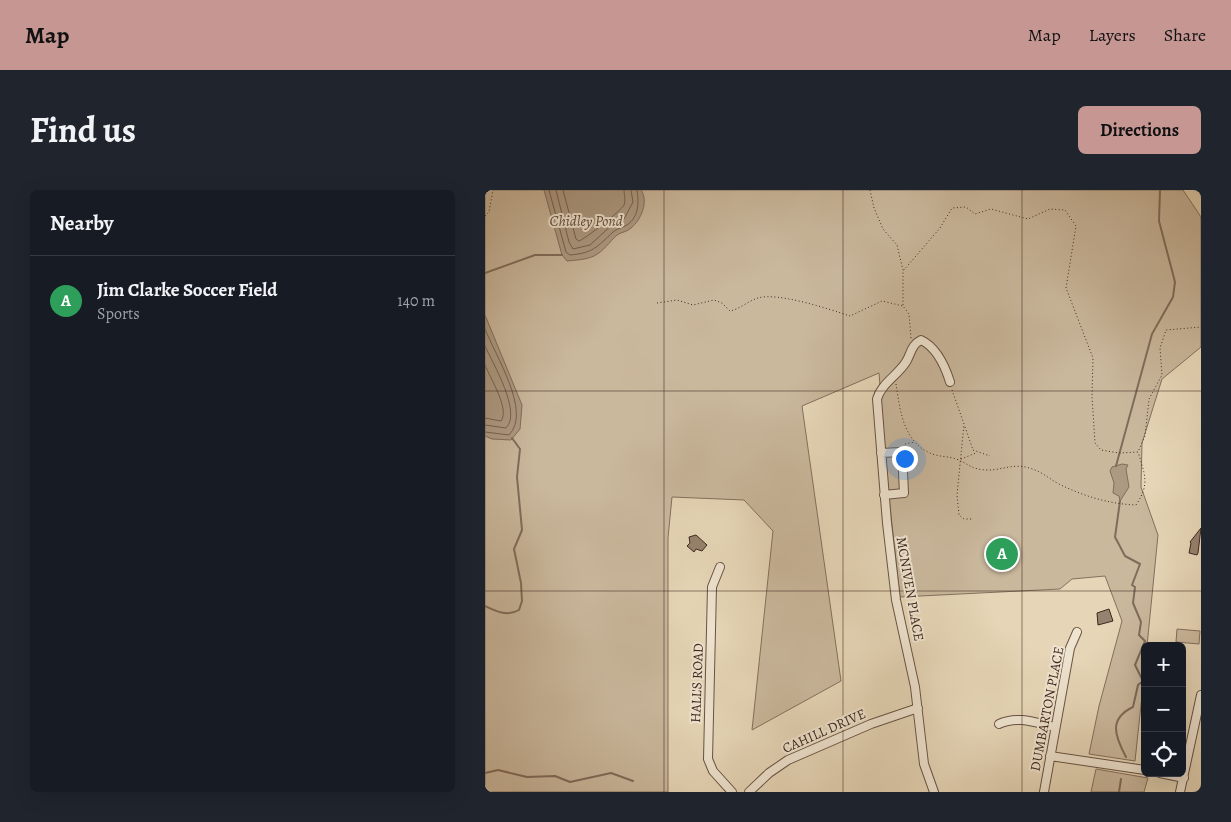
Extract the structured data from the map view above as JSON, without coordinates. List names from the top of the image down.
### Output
{
  "streets": {
    "street": [
      "MCNIVEN PLACE",
      "HALL'S ROAD",
      "DUMBARTON PLACE",
      "CAHILL DRIVE"
    ]
  },
  "crossings": [
    ["MCNIVEN PLACE", "CAHILL DRIVE"]
  ],
  "water": ["Chidley Pond"],
  "page": {
    "header": "Map",
    "nav": ["Map", "Layers", "Share"],
    "title": "Find us",
    "buttons": "Directions",
    "heading": "Nearby",
    "list": [
      {
        "mark": "A",
        "name": "Jim Clarke Soccer Field",
        "note": "Sports",
        "value": "140 m"
      }
    ],
    "pins": "A",
    "map_buttons": ["+", "−"]
  }
}
